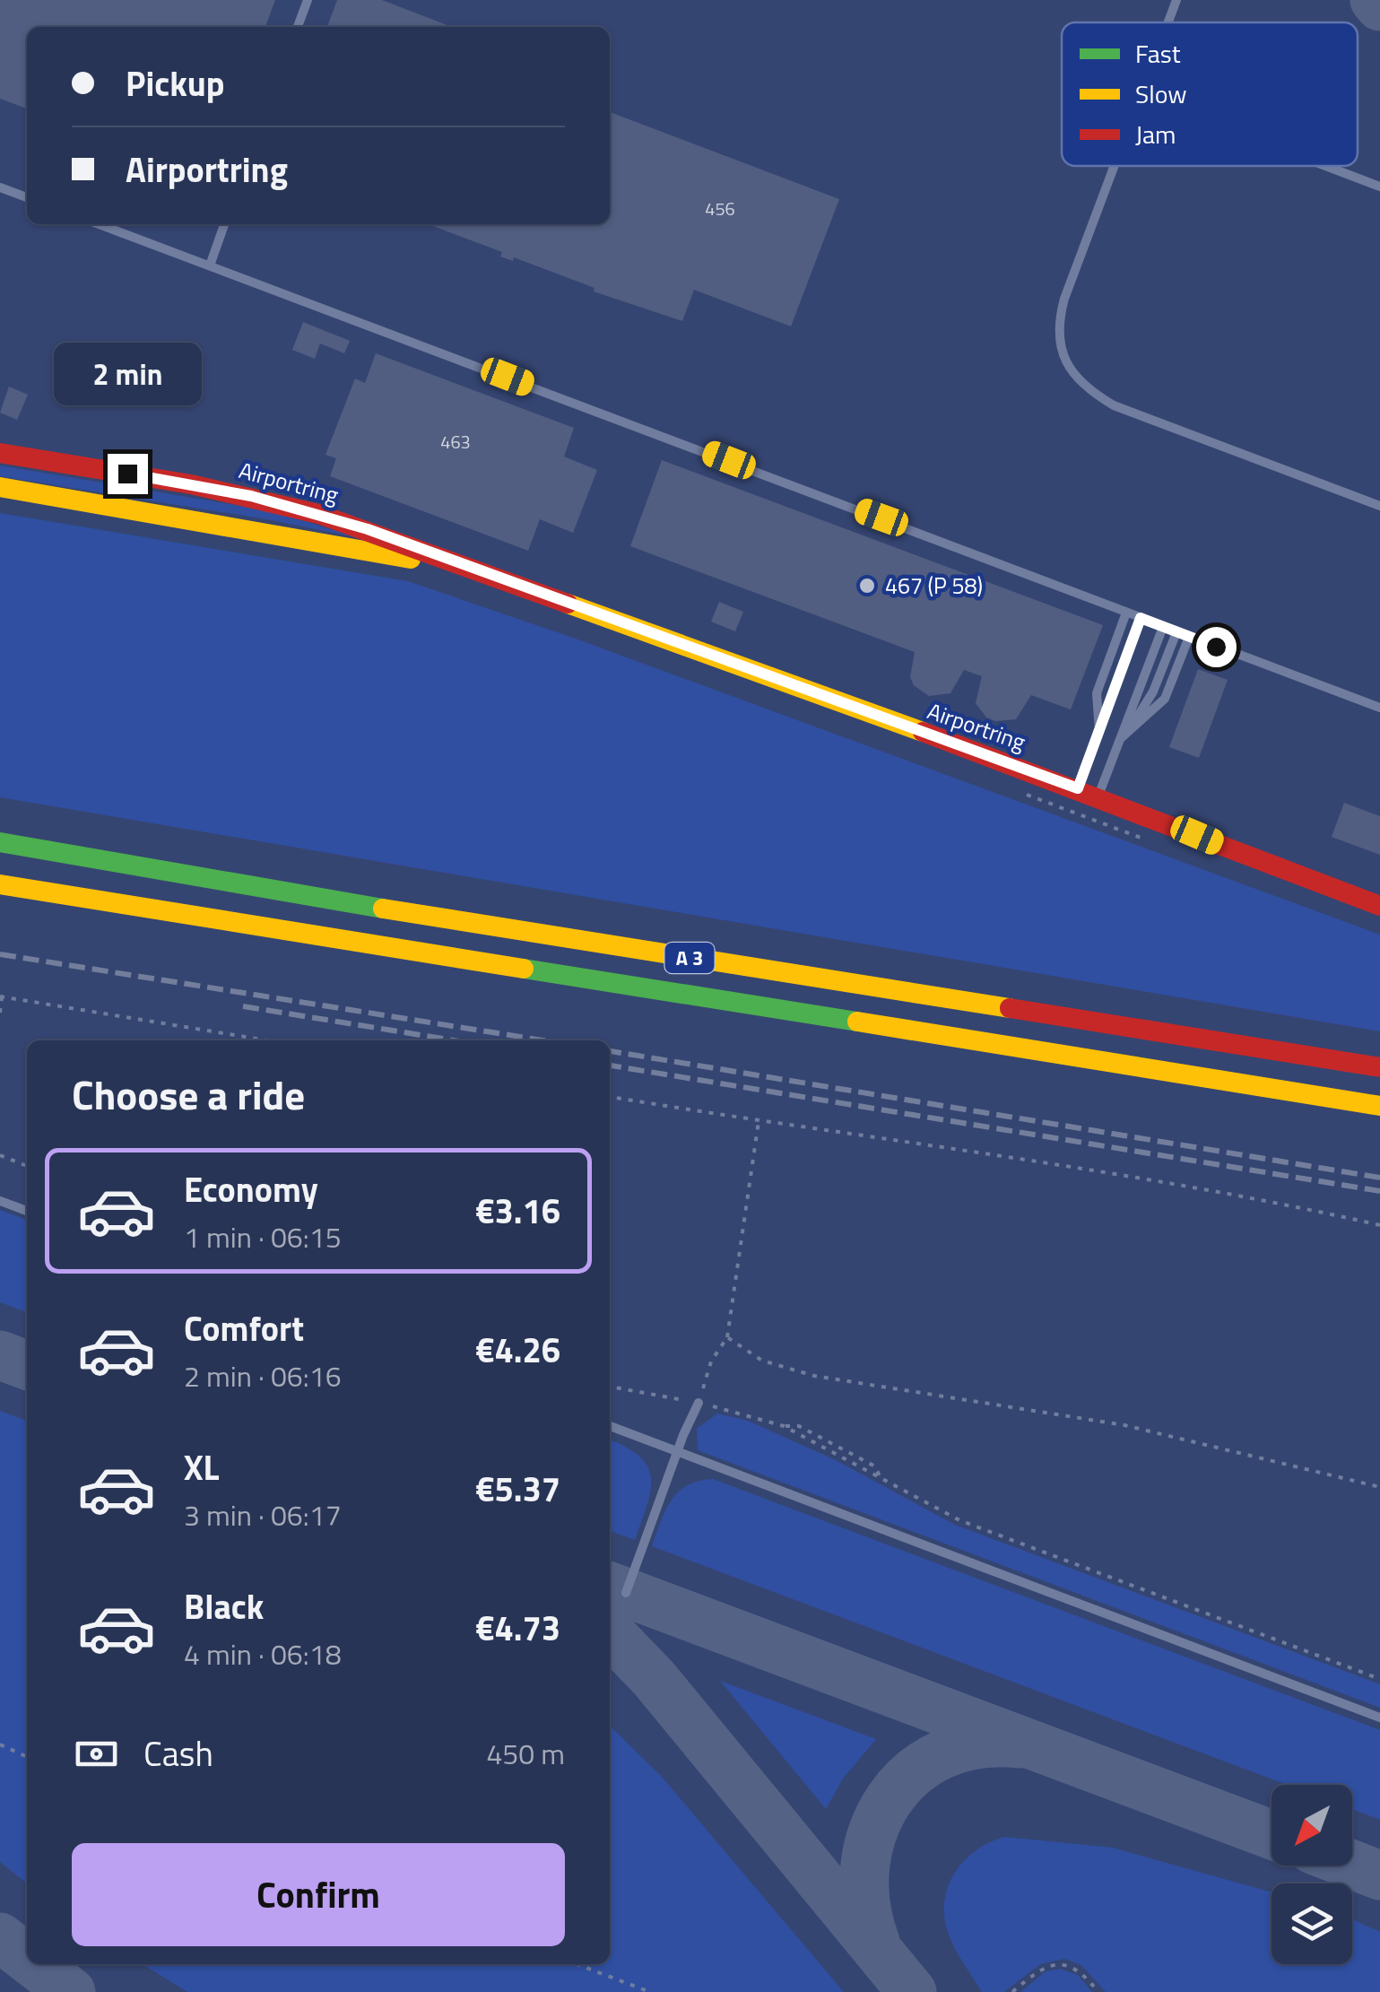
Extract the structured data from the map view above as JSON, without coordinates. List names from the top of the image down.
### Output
{
  "streets": {
    "main road": ["Airportring", "A 3"]
  },
  "places": ["467 (P 58)"],
  "house_numbers": ["456", "463"],
  "legend": ["Fast", "Slow", "Jam"],
  "north": "bottom left",
  "page": {
    "banner": ["Pickup", "Airportring"],
    "bubble": "2 min",
    "heading": "Choose a ride",
    "list": [
      {
        "name": "Economy",
        "note": "1 min · 06:15",
        "value": "€3.16"
      },
      {
        "name": "Comfort",
        "note": "2 min · 06:16",
        "value": "€4.26"
      },
      {
        "name": "XL",
        "note": "3 min · 06:17",
        "value": "€5.37"
      },
      {
        "name": "Black",
        "note": "4 min · 06:18",
        "value": "€4.73"
      }
    ],
    "pay": ["Cash", "450 m"],
    "buttons": "Confirm"
  }
}
